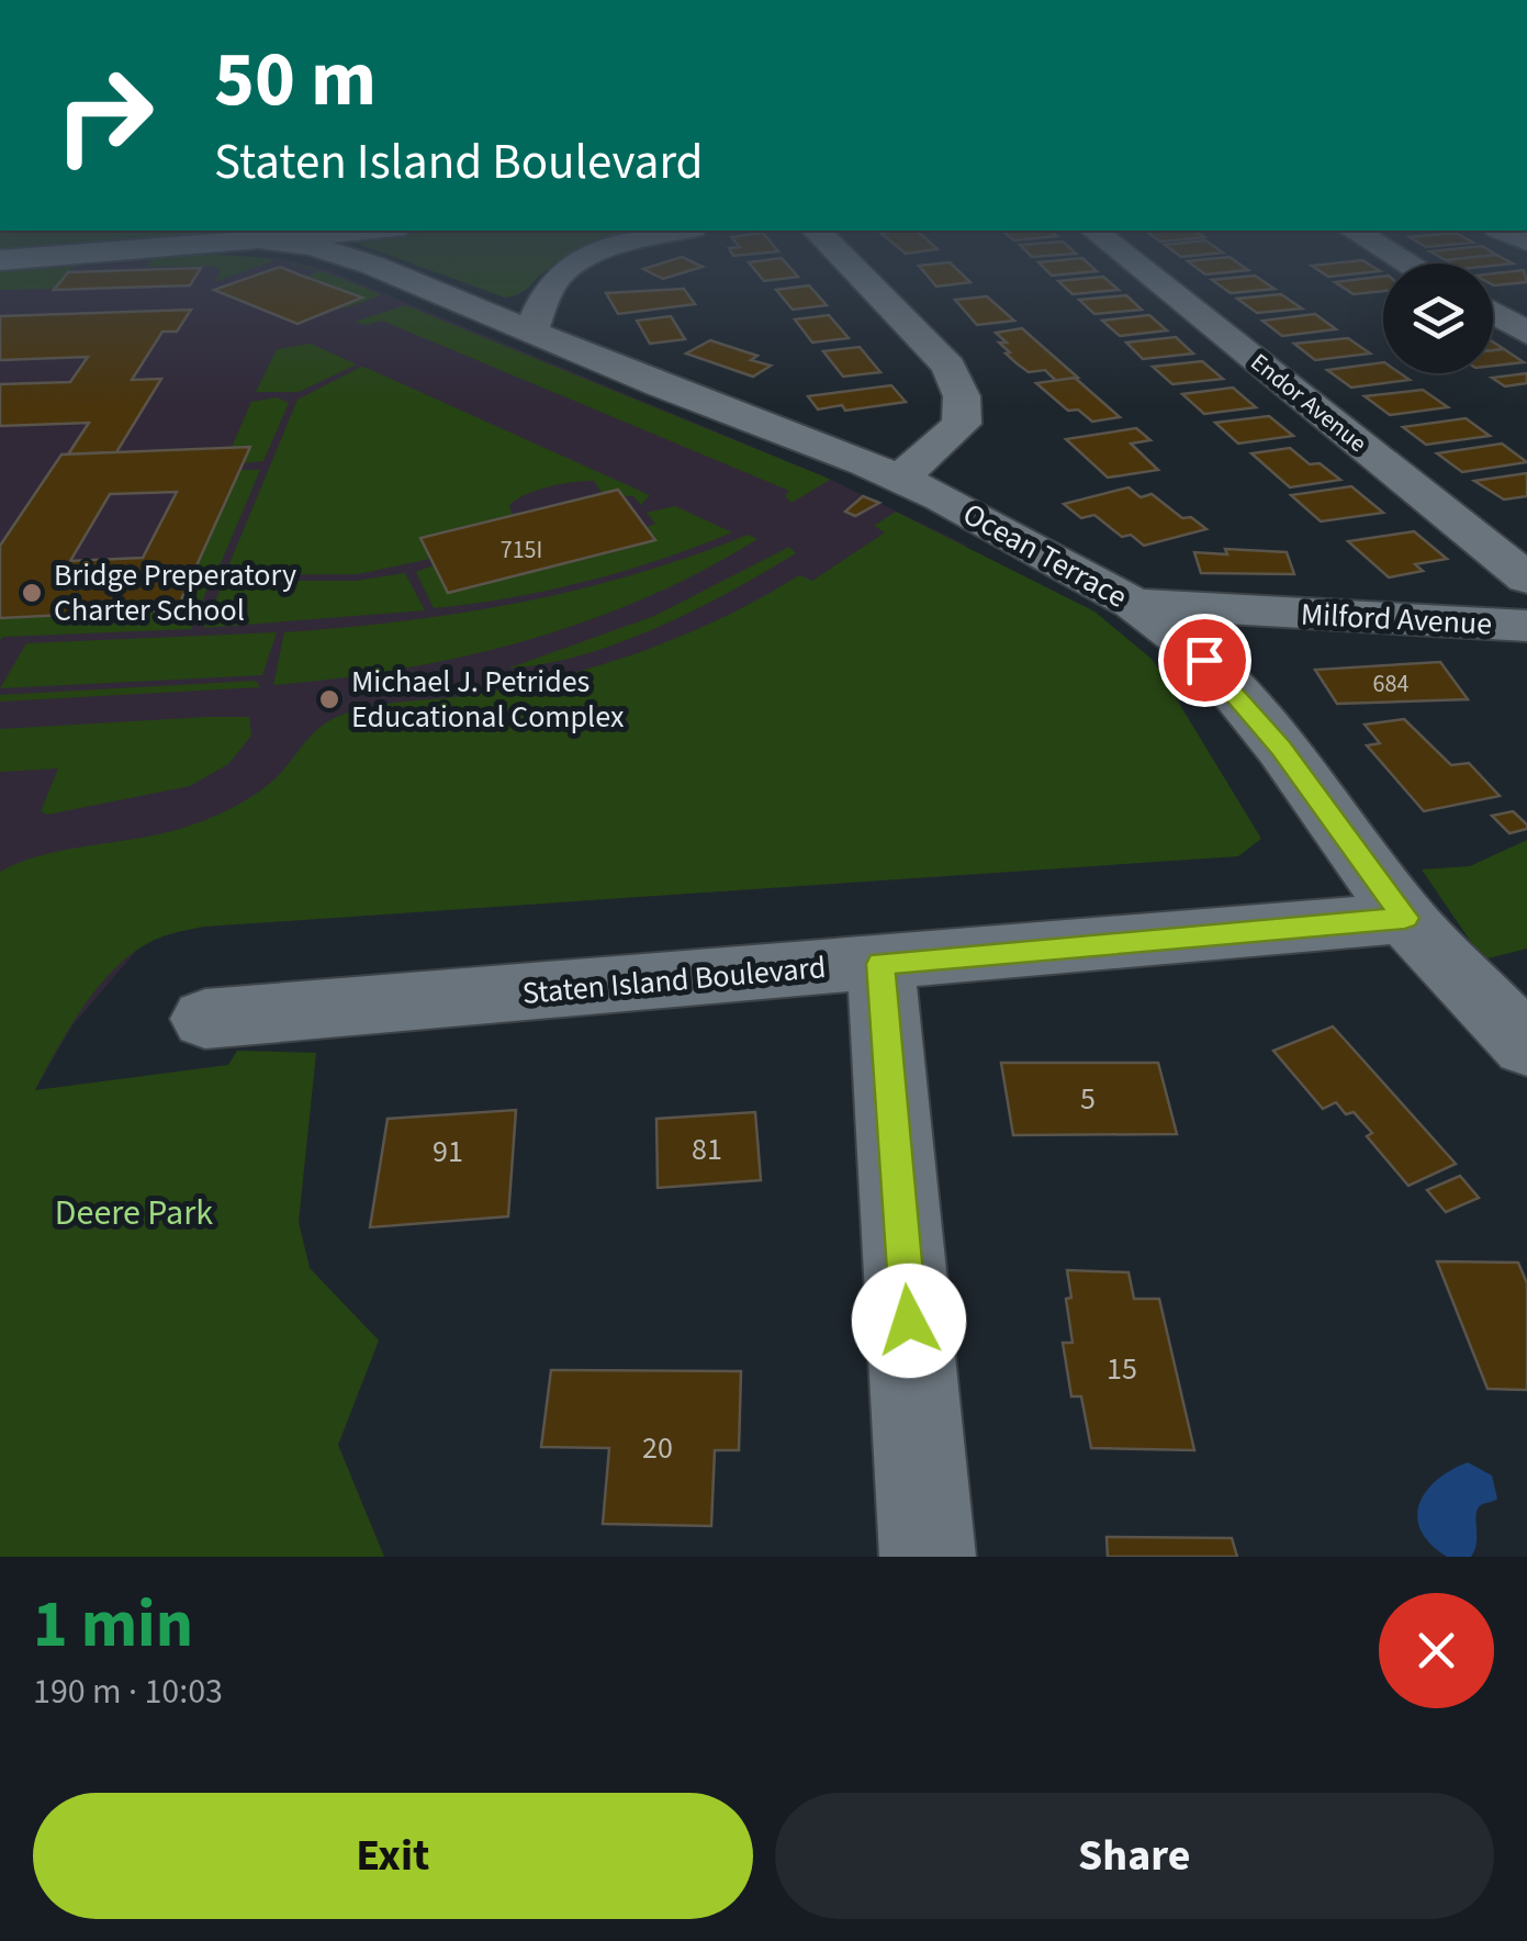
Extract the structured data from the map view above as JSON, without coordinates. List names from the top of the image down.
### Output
{
  "streets": {
    "street": [
      "Endor Avenue",
      "Ocean Terrace",
      "Milford Avenue",
      "Staten Island Boulevard"
    ]
  },
  "crossings": [
    ["Ocean Terrace", "Milford Avenue"],
    ["Ocean Terrace", "Staten Island Boulevard"]
  ],
  "parks": ["Deere Park"],
  "places": ["Bridge Preperatory Charter School", "Michael J. Petrides Educational Complex"],
  "house_numbers": [
    "715I",
    "684",
    "5",
    "81",
    "91",
    "15",
    "20"
  ],
  "page": {
    "turn": ["50 m", "Staten Island Boulevard"],
    "heading": ["1 min", "190 m · 10:03"],
    "buttons": ["Exit", "Share"]
  }
}
